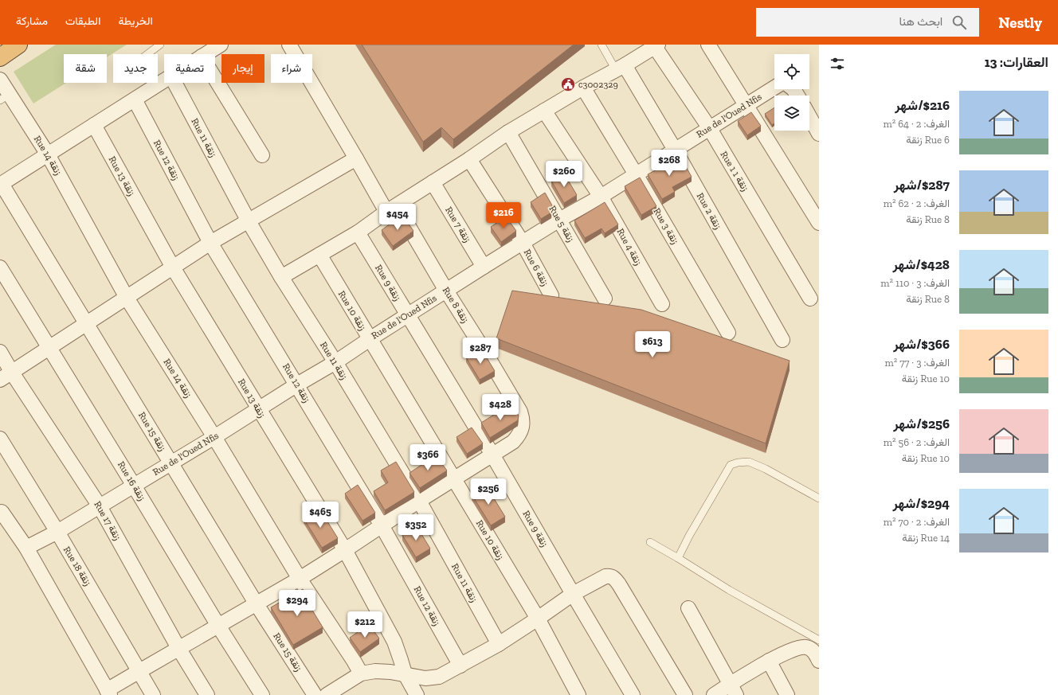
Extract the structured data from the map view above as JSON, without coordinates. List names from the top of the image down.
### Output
{
  "streets": {
    "street": [
      "Rue de l'Oued Nfis",
      "Rue 11 زنقة",
      "Rue 14 زنقة",
      "Rue 12 زنقة",
      "Rue 1 زنقة 1",
      "Rue 13 زنقة",
      "Rue 2 زنقة",
      "Rue 5 زنقة",
      "Rue 7 زنقة",
      "Rue 3 زنقة",
      "Rue 4 زنقة",
      "Rue 6 زنقة",
      "Rue 9 زنقة",
      "Rue 8 زنقة",
      "Rue 10 زنقة",
      "Rue 15 زنقة",
      "Rue 16 زنقة",
      "Rue 17 زنقة",
      "Rue 18 زنقة"
    ]
  },
  "crossings": [
    ["Rue de l'Oued Nfis", "Rue 11 زنقة"],
    ["Rue de l'Oued Nfis", "Rue 14 زنقة"],
    ["Rue de l'Oued Nfis", "Rue 12 زنقة"],
    ["Rue de l'Oued Nfis", "Rue 1 زنقة 1"],
    ["Rue de l'Oued Nfis", "Rue 13 زنقة"],
    ["Rue de l'Oued Nfis", "Rue 2 زنقة"],
    ["Rue de l'Oued Nfis", "Rue 5 زنقة"],
    ["Rue de l'Oued Nfis", "Rue 7 زنقة"],
    ["Rue de l'Oued Nfis", "Rue 3 زنقة"],
    ["Rue de l'Oued Nfis", "Rue 4 زنقة"],
    ["Rue de l'Oued Nfis", "Rue 6 زنقة"],
    ["Rue de l'Oued Nfis", "Rue 9 زنقة"],
    ["Rue de l'Oued Nfis", "Rue 8 زنقة"],
    ["Rue de l'Oued Nfis", "Rue 10 زنقة"],
    ["Rue de l'Oued Nfis", "Rue 15 زنقة"],
    ["Rue de l'Oued Nfis", "Rue 16 زنقة"],
    ["Rue de l'Oued Nfis", "Rue 17 زنقة"],
    ["Rue de l'Oued Nfis", "Rue 18 زنقة"],
    ["Rue 9 زنقة", "Rue 8 زنقة"]
  ],
  "places": {
    "public building": ["c3002329"]
  },
  "page": {
    "header": "Nestly",
    "search": "ابحث هنا",
    "nav": ["الخريطة", "الطبقات", "مشاركة"],
    "heading": "العقارات: 13",
    "chip": [
      "شراء",
      "إيجار",
      "تصفية",
      "جديد",
      "شقة"
    ],
    "list": [
      {
        "name": "$216/شهر",
        "note": "الغرف: 2 · 64 m² · Rue 6 زنقة"
      },
      {
        "name": "$287/شهر",
        "note": "الغرف: 2 · 62 m² · Rue 8 زنقة"
      },
      {
        "name": "$428/شهر",
        "note": "الغرف: 3 · 110 m² · Rue 8 زنقة"
      },
      {
        "name": "$366/شهر",
        "note": "الغرف: 3 · 77 m² · Rue 10 زنقة"
      },
      {
        "name": "$256/شهر",
        "note": "الغرف: 2 · 56 m² · Rue 10 زنقة"
      },
      {
        "name": "$294/شهر",
        "note": "الغرف: 2 · 70 m² · Rue 14 زنقة"
      }
    ],
    "price": [
      "$268",
      "$260",
      "$216",
      "$454",
      "$613",
      "$287",
      "$428",
      "$366",
      "$256",
      "$465",
      "$352",
      "$294",
      "$212"
    ]
  }
}
